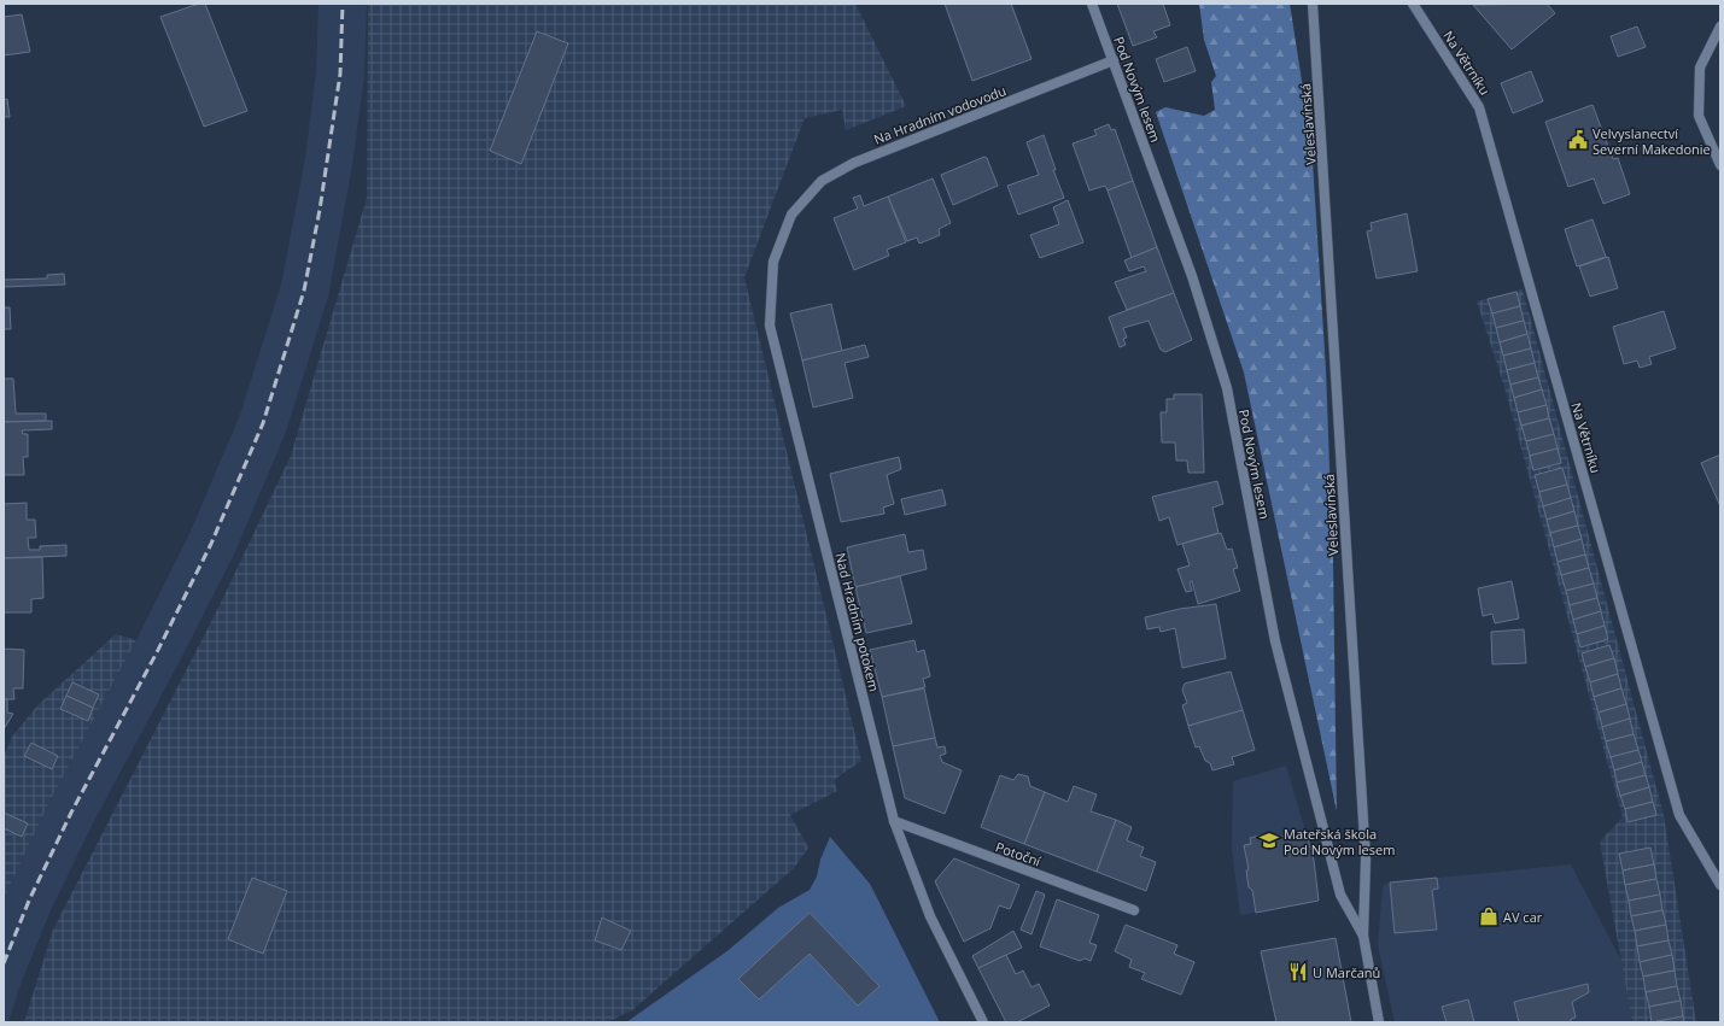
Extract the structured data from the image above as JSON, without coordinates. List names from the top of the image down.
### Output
{
  "streets": {
    "street": [
      "Na Větrníku",
      "Pod Novým lesem",
      "Na Hradním vodovodu",
      "Veleslavínská",
      "Nad Hradním potokem",
      "Potoční"
    ]
  },
  "crossings": [
    ["Pod Novým lesem", "Na Hradním vodovodu"],
    ["Pod Novým lesem", "Veleslavínská"],
    ["Na Hradním vodovodu", "Nad Hradním potokem"],
    ["Nad Hradním potokem", "Potoční"]
  ],
  "places": {
    "public building": ["Velvyslanectví Severní Makedonie"],
    "school or university": ["Mateřská škola Pod Novým lesem"],
    "shop": ["AV car"],
    "restaurant": ["U Marčanů"]
  }
}
